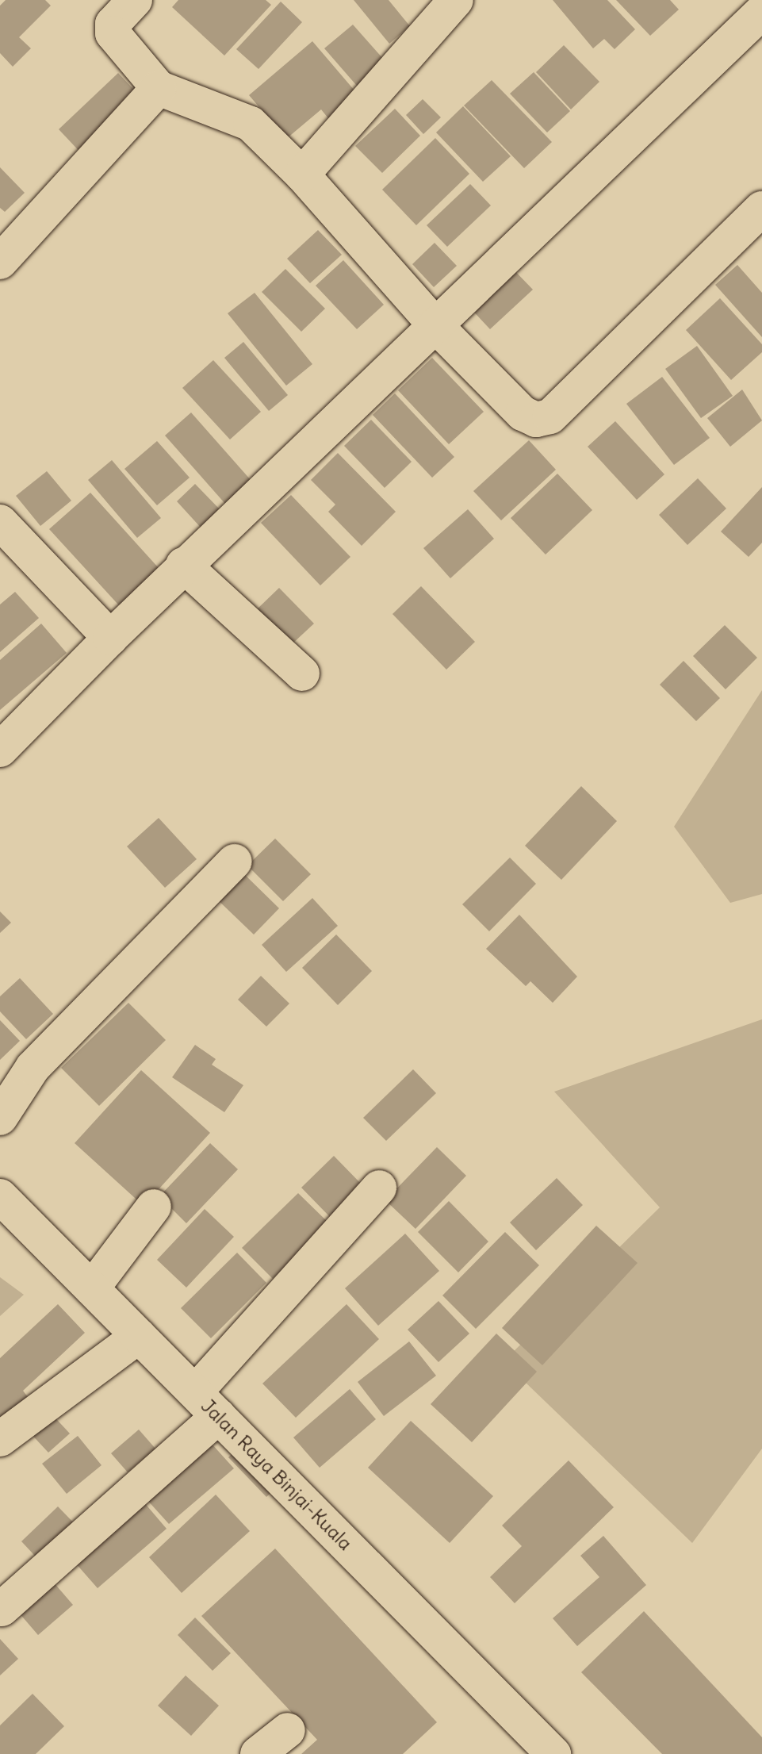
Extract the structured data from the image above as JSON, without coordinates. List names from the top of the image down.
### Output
{
  "streets": {
    "street": ["Jalan Raya Binjai-Kuala"]
  }
}
